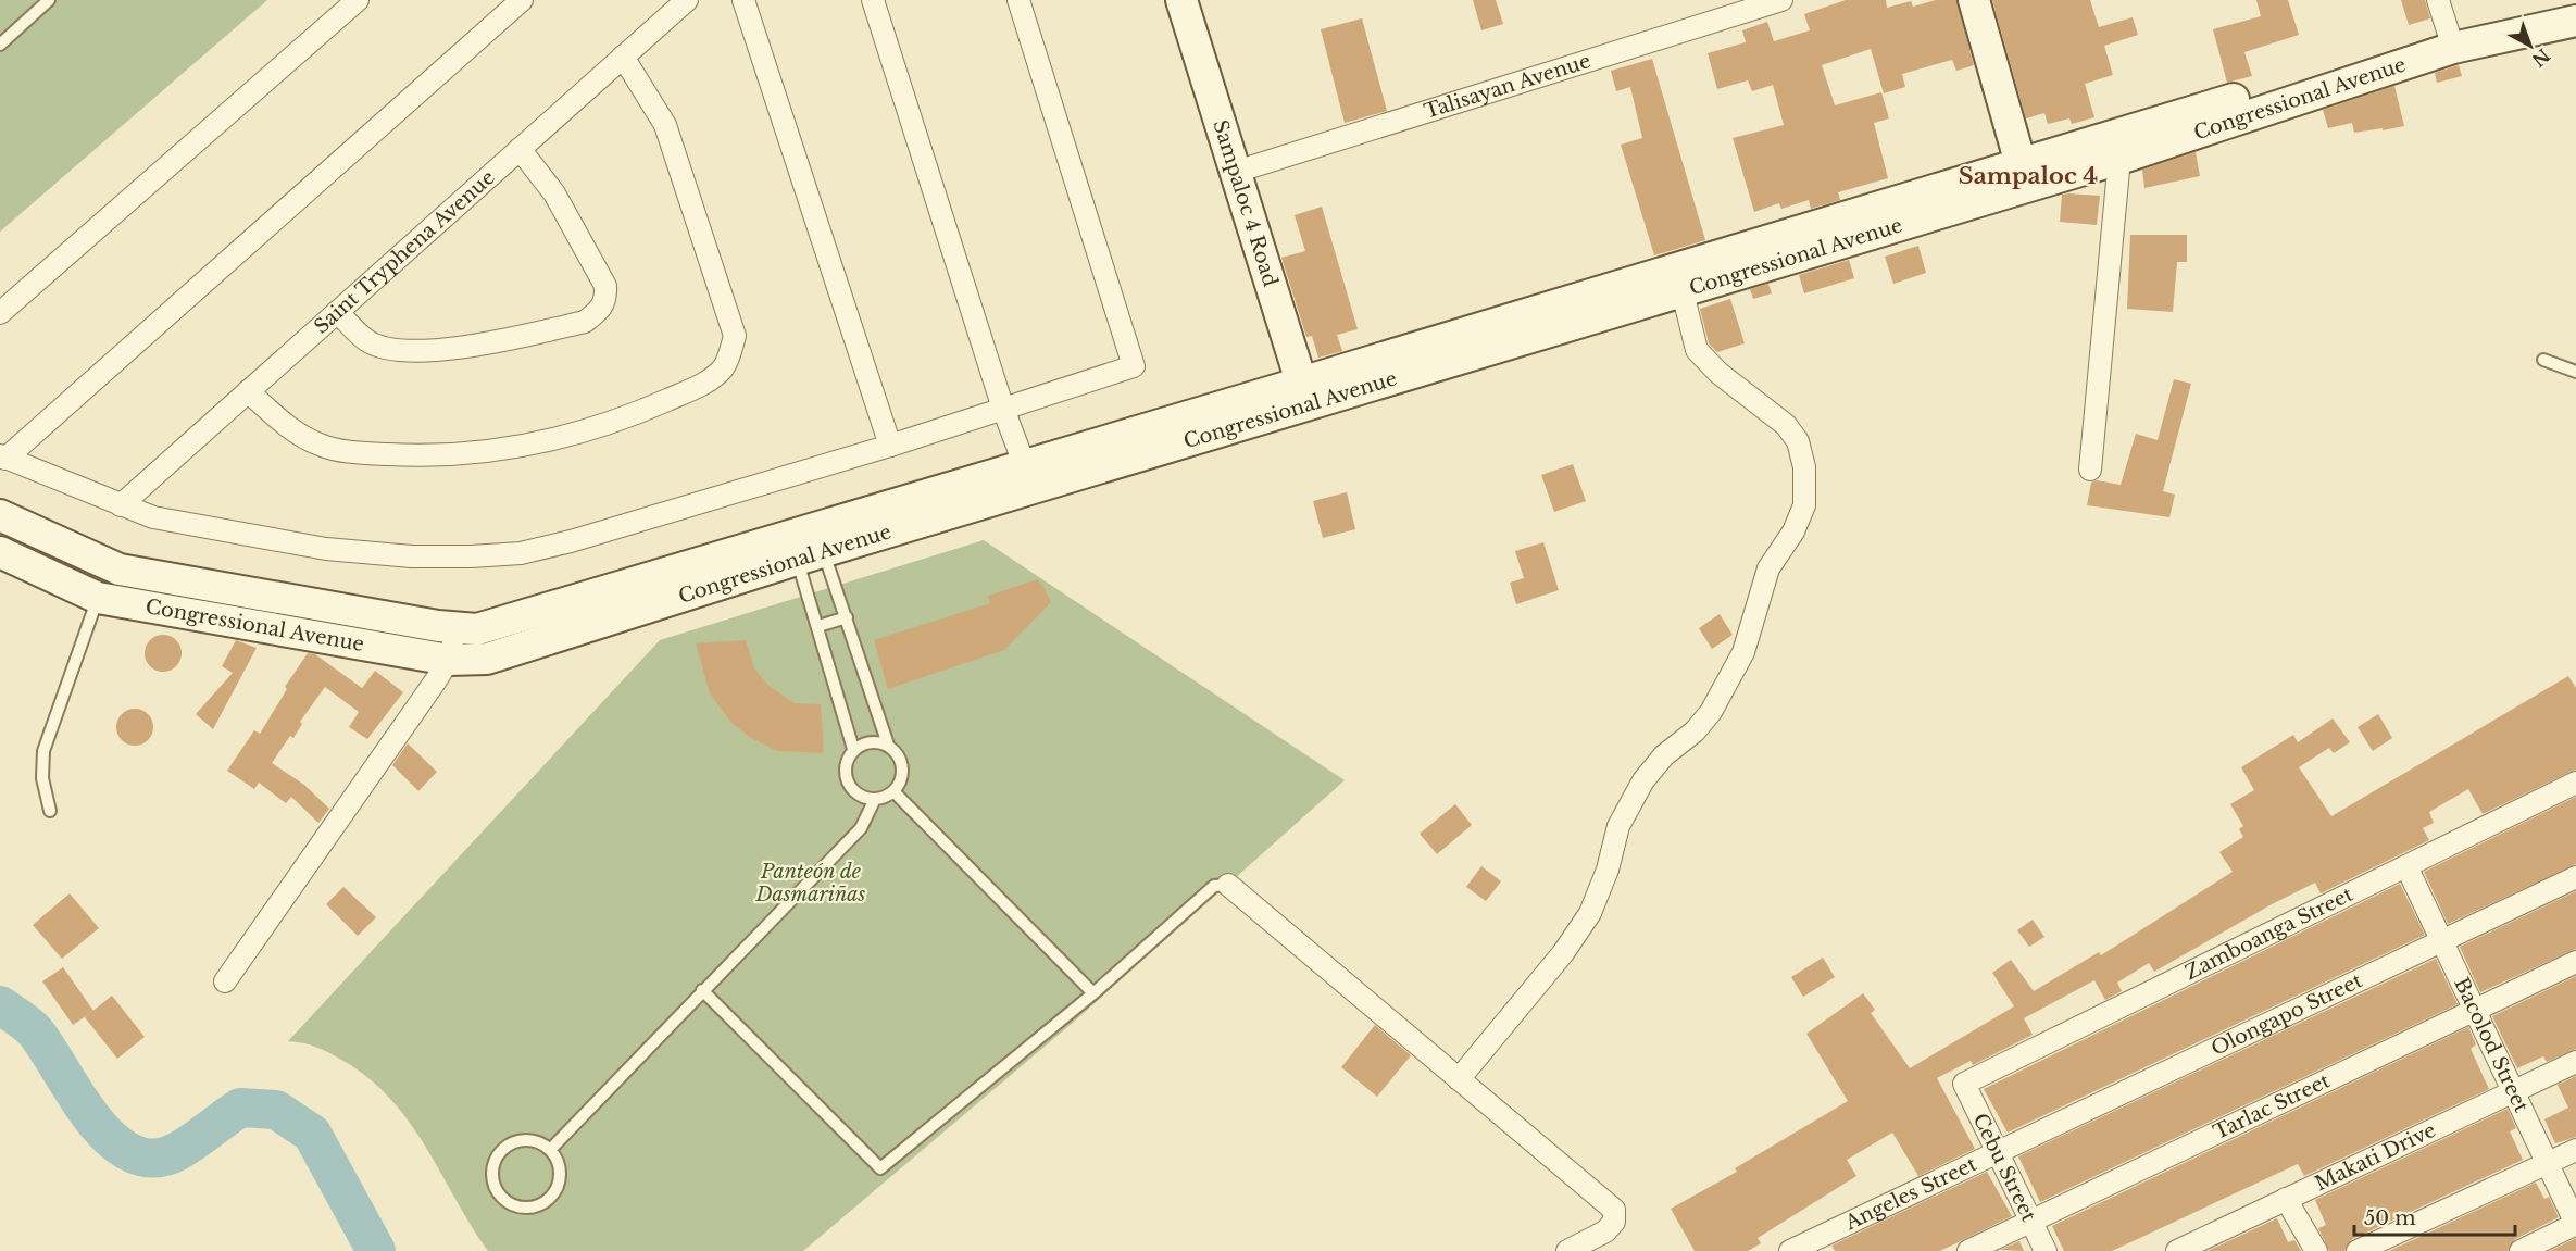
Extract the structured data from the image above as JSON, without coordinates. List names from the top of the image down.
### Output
{
  "streets": {
    "main road": ["Congressional Avenue", "Sampaloc 4 Road"],
    "street": [
      "Talisayan Avenue",
      "Saint Tryphena Avenue",
      "Zamboanga Street",
      "Olongapo Street",
      "Bacolod Street",
      "Tarlac Street",
      "Makati Drive",
      "Cebu Street",
      "Angeles Street"
    ]
  },
  "crossings": [
    ["Talisayan Avenue", "Sampaloc 4 Road"],
    ["Congressional Avenue", "Sampaloc 4 Road"],
    ["Zamboanga Street", "Bacolod Street"],
    ["Zamboanga Street", "Cebu Street"],
    ["Olongapo Street", "Bacolod Street"],
    ["Olongapo Street", "Cebu Street"],
    ["Olongapo Street", "Angeles Street"],
    ["Bacolod Street", "Tarlac Street"],
    ["Bacolod Street", "Makati Drive"],
    ["Tarlac Street", "Cebu Street"],
    ["Cebu Street", "Angeles Street"]
  ],
  "districts": ["Sampaloc 4"],
  "parks": ["Panteón de Dasmariñas"],
  "scale_bar": "50 m",
  "north": "bottom right"
}
